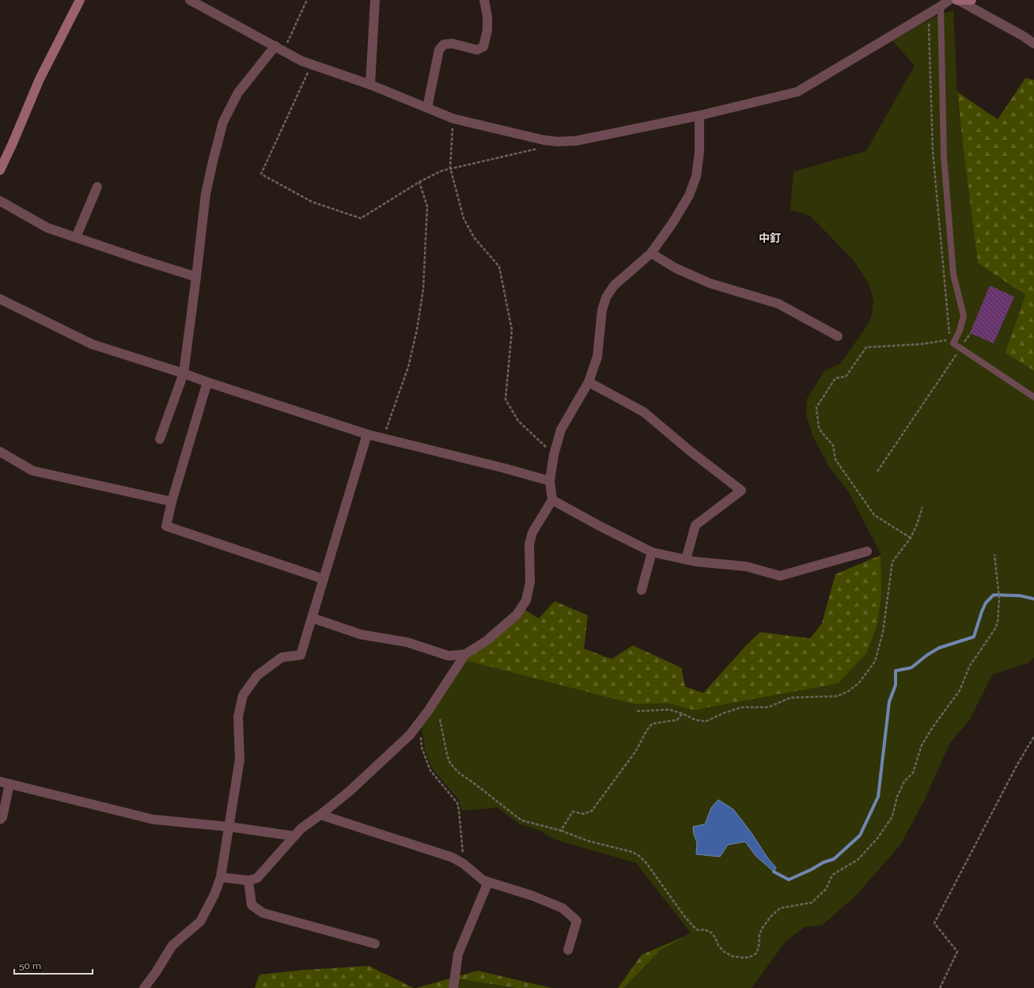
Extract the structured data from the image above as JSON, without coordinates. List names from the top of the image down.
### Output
{
  "districts": ["中釘"],
  "scale_bar": "50 m"
}
